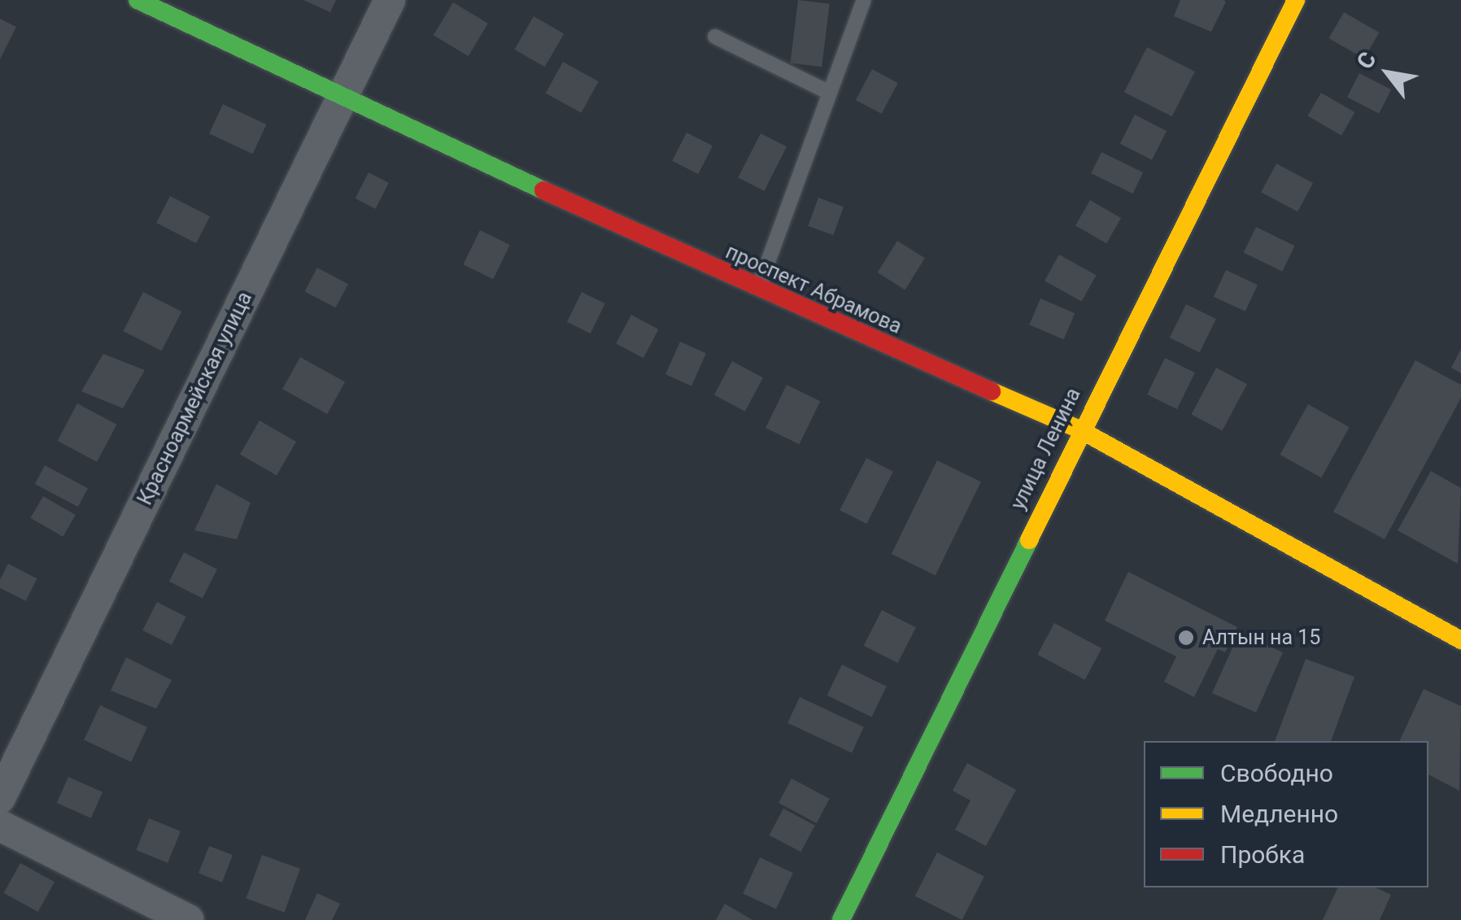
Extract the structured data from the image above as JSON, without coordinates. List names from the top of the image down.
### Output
{
  "streets": {
    "street": ["проспект Абрамова", "Красноармейская улица", "улица Ленина"]
  },
  "crossings": [
    ["проспект Абрамова", "Красноармейская улица"],
    ["проспект Абрамова", "улица Ленина"]
  ],
  "places": ["Алтын на 15"],
  "legend": ["Свободно", "Медленно", "Пробка"],
  "north": "top left"
}
